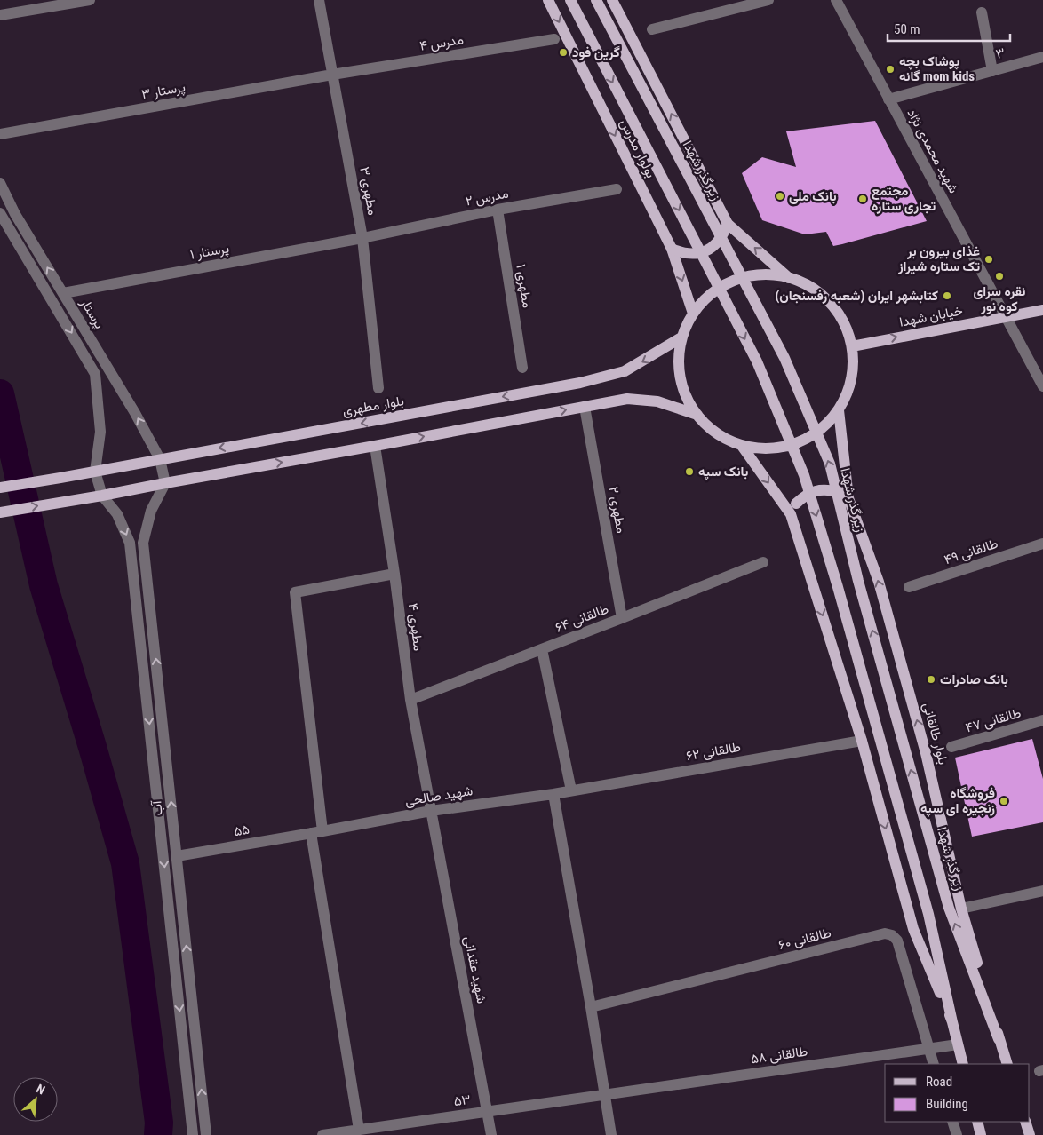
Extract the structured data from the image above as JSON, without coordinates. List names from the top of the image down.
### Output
{
  "streets": {
    "main road": [
      "بولوار مدرس",
      "زیر گذر شهدا",
      "خیابان شهدا",
      "بلوار مطهری",
      "بلوار طالقانی"
    ],
    "street": [
      "مدرس ۴",
      "۳",
      "پرستار ۳",
      "شهید محمدی نژاد",
      "مطهری ۳",
      "مدرس ۲",
      "پرستار ۱",
      "مطهری ۱",
      "پرستار",
      "مطهری ۲",
      "طالقانی ۴۹",
      "طالقانی ۶۴",
      "مطهری ۴",
      "طالقانی ۴۷",
      "طالقانی ۶۲",
      "شهید صالحی",
      "آب",
      "۵۵",
      "طالقانی ۶۰",
      "شهید عقدانی",
      "طالقانی ۵۸",
      "۵۳"
    ]
  },
  "crossings": [
    ["مدرس ۴", "پرستار ۳"],
    ["مدرس ۴", "مطهری ۳"],
    ["۳", "شهید محمدی نژاد"],
    ["پرستار ۳", "مطهری ۳"],
    ["شهید محمدی نژاد", "خیابان شهدا"],
    ["زیر گذر شهدا", "بلوار طالقانی"],
    ["مطهری ۳", "مدرس ۲"],
    ["مطهری ۳", "پرستار ۱"],
    ["مدرس ۲", "پرستار ۱"],
    ["مدرس ۲", "مطهری ۱"],
    ["پرستار ۱", "پرستار"],
    ["پرستار", "بلوار مطهری"],
    ["پرستار", "آب"],
    ["مطهری ۲", "طالقانی ۶۴"],
    ["طالقانی ۶۴", "مطهری ۴"],
    ["مطهری ۴", "شهید صالحی"],
    ["مطهری ۴", "شهید عقدانی"],
    ["طالقانی ۶۲", "شهید صالحی"],
    ["شهید صالحی", "۵۵"],
    ["شهید صالحی", "شهید عقدانی"],
    ["آب", "۵۵"],
    ["طالقانی ۶۰", "طالقانی ۵۸"],
    ["شهید عقدانی", "۵۳"],
    ["طالقانی ۵۸", "۵۳"]
  ],
  "one_way": ["خیابان شهدا"],
  "places": [
    "گرین فود",
    "پوشاک بچه گانه mom kids",
    "بانک ملی",
    "مجتمع تجاری ستاره",
    "غذای بیرون بر تک ستاره شیراز",
    "نقره سرای کوه نور",
    "کتابشهر ایران (شعبه رفسنجان)",
    "بانک سپه",
    "بانک صادرات",
    "فروشگاه زنجیره ای سپه"
  ],
  "legend": ["Road", "Building"],
  "scale_bar": "50 m",
  "north": "top right"
}
